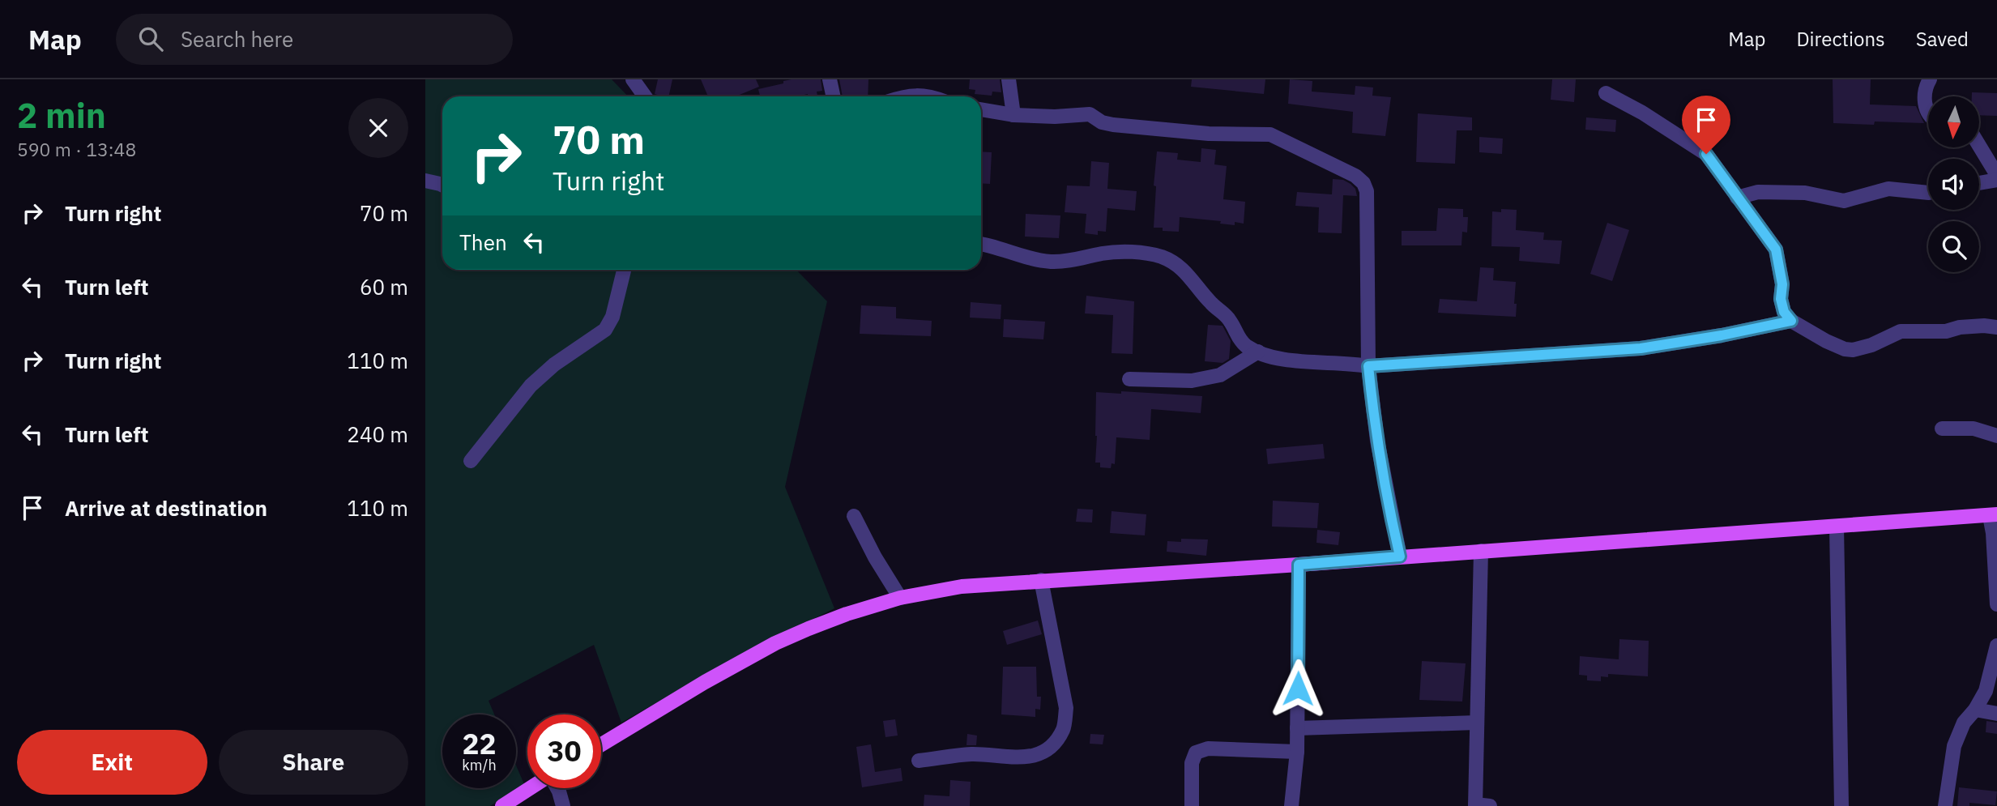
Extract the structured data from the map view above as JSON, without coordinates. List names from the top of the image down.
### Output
{
  "north": "bottom",
  "page": {
    "header": "Map",
    "search": "Search here",
    "nav": ["Map", "Directions", "Saved"],
    "heading": ["2 min", "590 m · 13:48"],
    "turn": ["70 m", "Turn right"],
    "list": [
      {
        "name": "Turn right",
        "value": "70 m"
      },
      {
        "name": "Turn left",
        "value": "60 m"
      },
      {
        "name": "Turn right",
        "value": "110 m"
      },
      {
        "name": "Turn left",
        "value": "240 m"
      },
      {
        "name": "Arrive at destination",
        "value": "110 m"
      }
    ],
    "then": "Then",
    "speed": "22 km/h",
    "limit": "30",
    "buttons": ["Exit", "Share"]
  }
}
